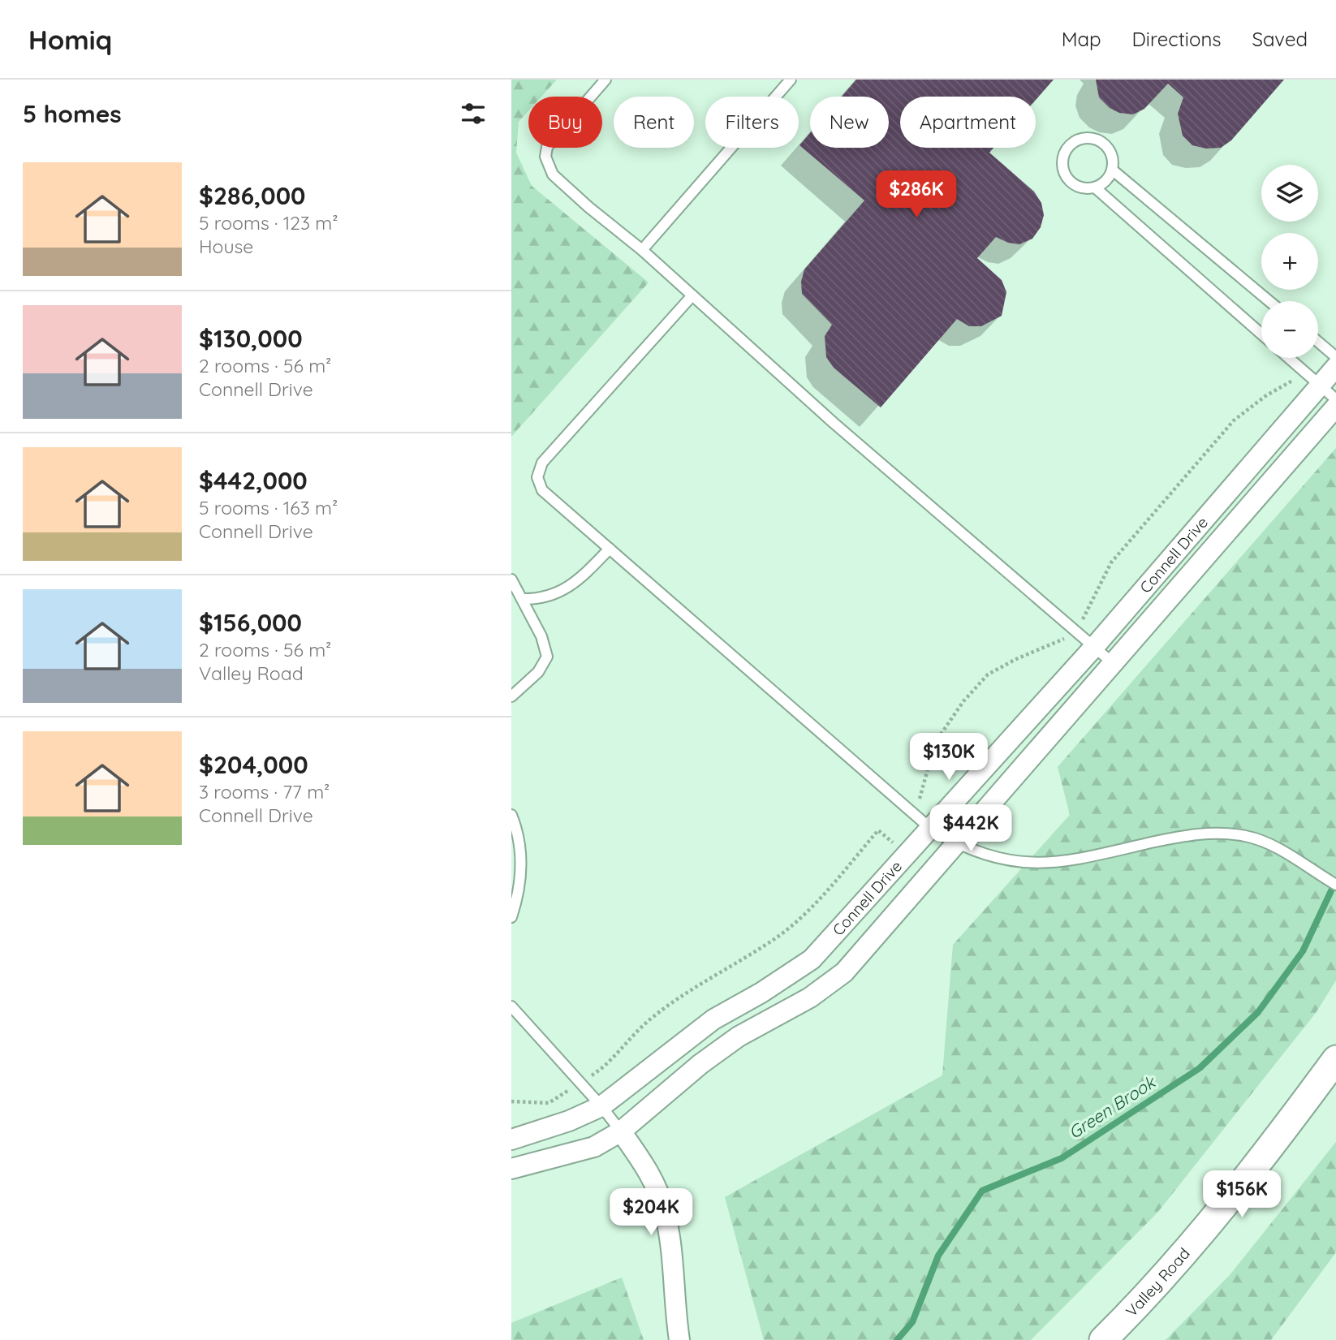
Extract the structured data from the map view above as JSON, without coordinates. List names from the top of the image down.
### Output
{
  "streets": {
    "main road": ["Valley Road"],
    "street": ["Connell Drive"]
  },
  "water": ["Green Brook"],
  "page": {
    "header": "Homiq",
    "nav": ["Map", "Directions", "Saved"],
    "heading": "5 homes",
    "chip": [
      "Buy",
      "Rent",
      "Filters",
      "New",
      "Apartment"
    ],
    "list": [
      {
        "name": "$286,000",
        "note": "5 rooms · 123 m² · House"
      },
      {
        "name": "$130,000",
        "note": "2 rooms · 56 m² · Connell Drive"
      },
      {
        "name": "$442,000",
        "note": "5 rooms · 163 m² · Connell Drive"
      },
      {
        "name": "$156,000",
        "note": "2 rooms · 56 m² · Valley Road"
      },
      {
        "name": "$204,000",
        "note": "3 rooms · 77 m² · Connell Drive"
      }
    ],
    "map_buttons": ["+", "−"],
    "price": [
      "$286K",
      "$130K",
      "$442K",
      "$156K",
      "$204K"
    ]
  }
}
